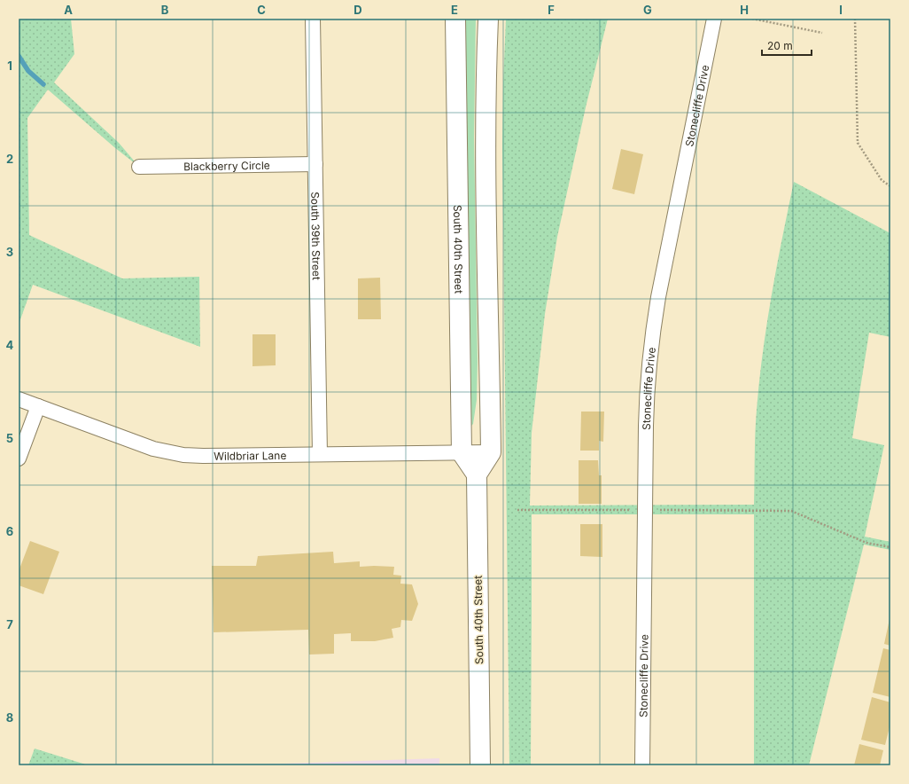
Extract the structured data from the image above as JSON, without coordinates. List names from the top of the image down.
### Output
{
  "streets": {
    "main road": ["South 40th Street"],
    "street": [
      "Stonecliffe Drive",
      "Blackberry Circle",
      "South 39th Street",
      "Wildbriar Lane"
    ]
  },
  "crossings": [
    ["Blackberry Circle", "South 39th Street"],
    ["South 39th Street", "Wildbriar Lane"],
    ["South 40th Street", "Wildbriar Lane"]
  ],
  "scale_bar": "20 m",
  "grid": {
    "columns": [
      "A",
      "B",
      "C",
      "D",
      "E",
      "F",
      "G",
      "H",
      "I"
    ],
    "rows": [
      "1",
      "2",
      "3",
      "4",
      "5",
      "6",
      "7",
      "8"
    ]
  }
}
